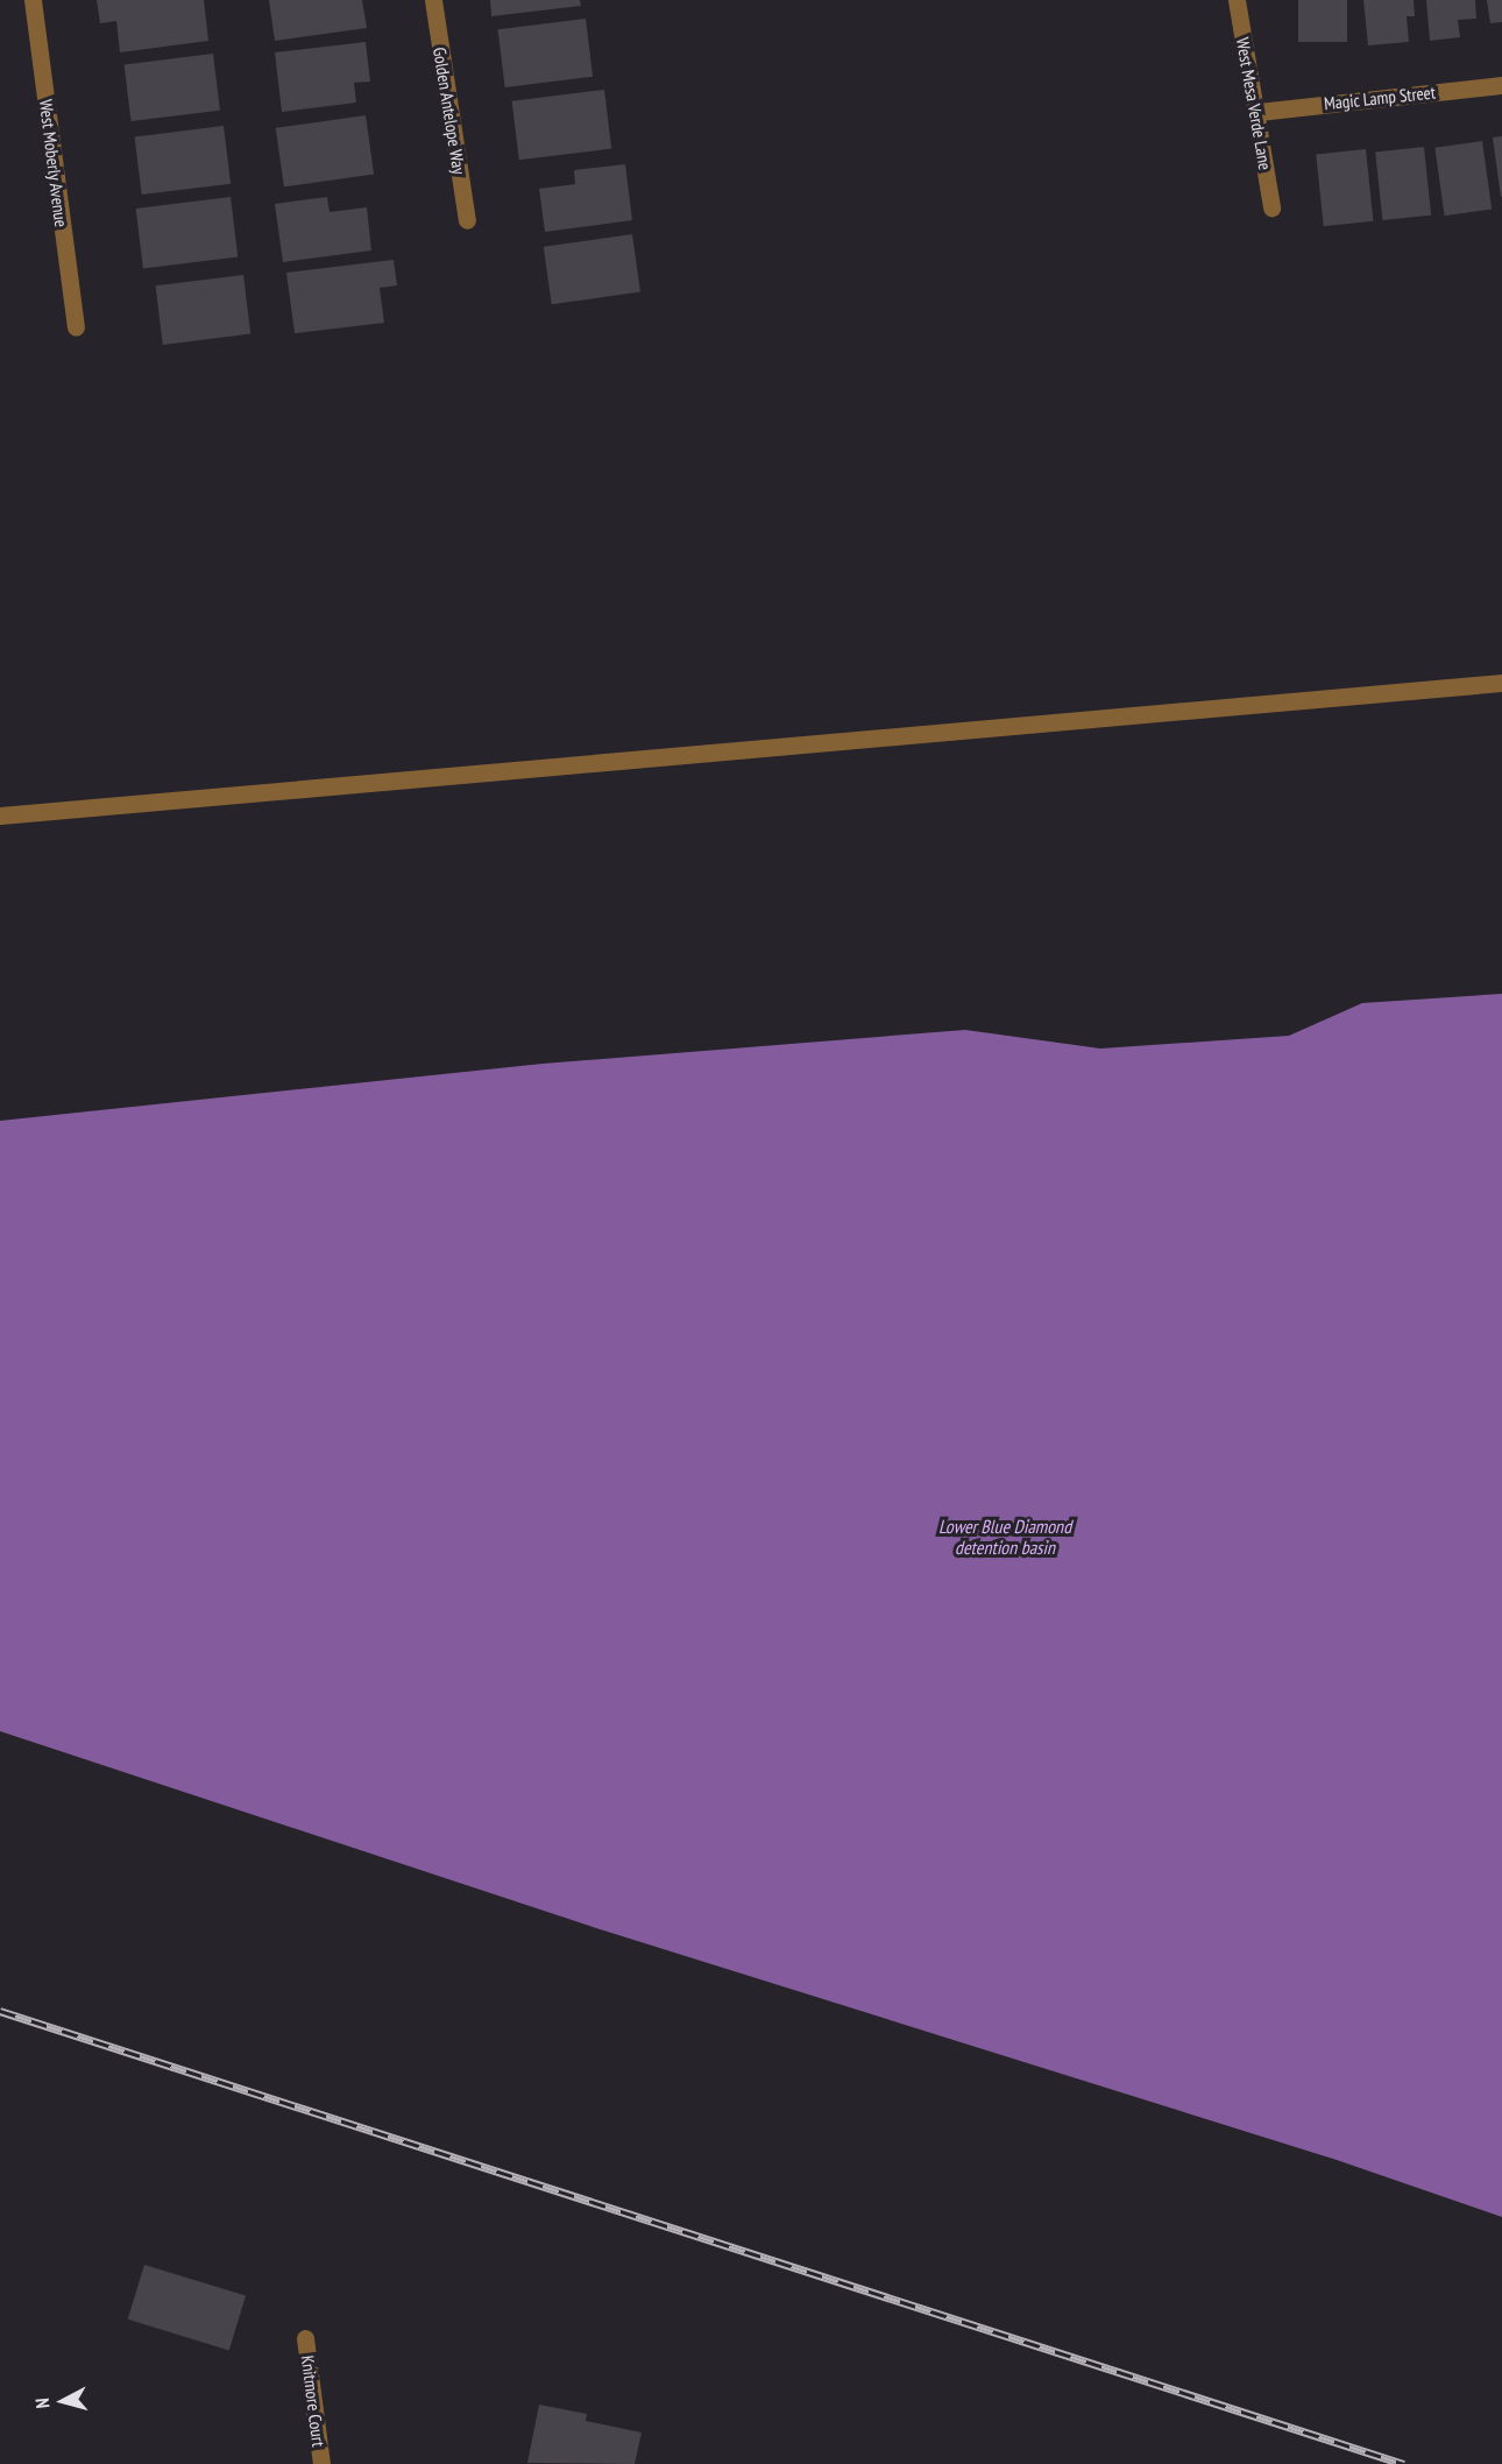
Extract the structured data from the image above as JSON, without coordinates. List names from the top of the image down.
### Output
{
  "streets": {
    "street": [
      "Magic Lamp Street",
      "West Mesa Verde Lane",
      "Golden Antelope Way",
      "West Moberly Avenue",
      "Knitmore Court"
    ]
  },
  "crossings": [
    ["Magic Lamp Street", "West Mesa Verde Lane"]
  ],
  "water": ["Lower Blue Diamond detention basin"],
  "north": "left"
}
